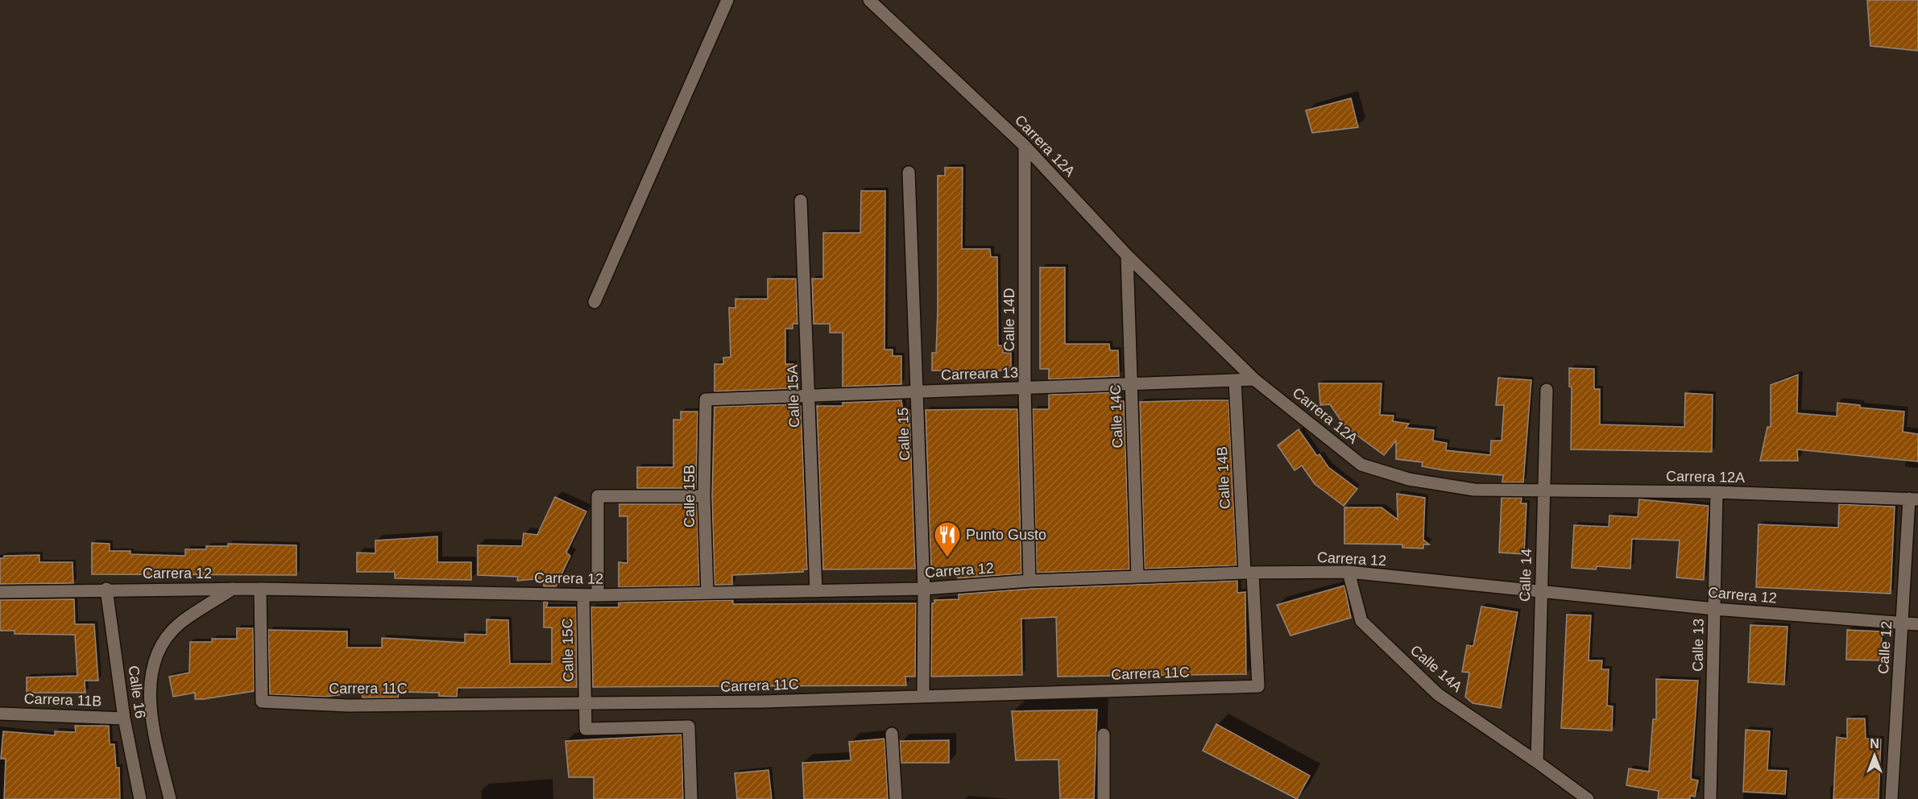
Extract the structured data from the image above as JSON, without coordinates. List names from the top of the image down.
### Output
{
  "streets": {
    "street": [
      "Carrera 12A",
      "Calle 14D",
      "Carreara 13",
      "Calle 15A",
      "Calle 14C",
      "Calle 15",
      "Calle 14B",
      "Calle 15B",
      "Carrera 12",
      "Calle 14",
      "Calle 13",
      "Calle 12",
      "Calle 15C",
      "Calle 14A",
      "Carrera 11C",
      "Calle 16",
      "Carrera 11B"
    ]
  },
  "crossings": [
    ["Carrera 12A", "Calle 14D"],
    ["Carrera 12A", "Carreara 13"],
    ["Carrera 12A", "Calle 14C"],
    ["Carrera 12A", "Calle 14"],
    ["Carrera 12A", "Calle 13"],
    ["Carrera 12A", "Calle 12"],
    ["Calle 14D", "Carreara 13"],
    ["Calle 14D", "Carrera 12"],
    ["Carreara 13", "Calle 15A"],
    ["Carreara 13", "Calle 14C"],
    ["Carreara 13", "Calle 15"],
    ["Carreara 13", "Calle 14B"],
    ["Carreara 13", "Calle 15B"],
    ["Calle 15A", "Carrera 12"],
    ["Calle 14C", "Carrera 12"],
    ["Calle 15", "Carrera 12"],
    ["Calle 15", "Carrera 11C"],
    ["Calle 14B", "Carrera 12"],
    ["Calle 14B", "Carrera 11C"],
    ["Calle 15B", "Carrera 12"],
    ["Carrera 12", "Calle 14"],
    ["Carrera 12", "Calle 13"],
    ["Carrera 12", "Calle 12"],
    ["Carrera 12", "Calle 15C"],
    ["Carrera 12", "Calle 14A"],
    ["Carrera 12", "Carrera 11C"],
    ["Carrera 12", "Calle 16"],
    ["Calle 14", "Calle 14A"],
    ["Calle 15C", "Carrera 11C"],
    ["Calle 16", "Carrera 11B"]
  ],
  "places": {
    "restaurant": ["Punto Gusto"]
  },
  "north": "top"
}
